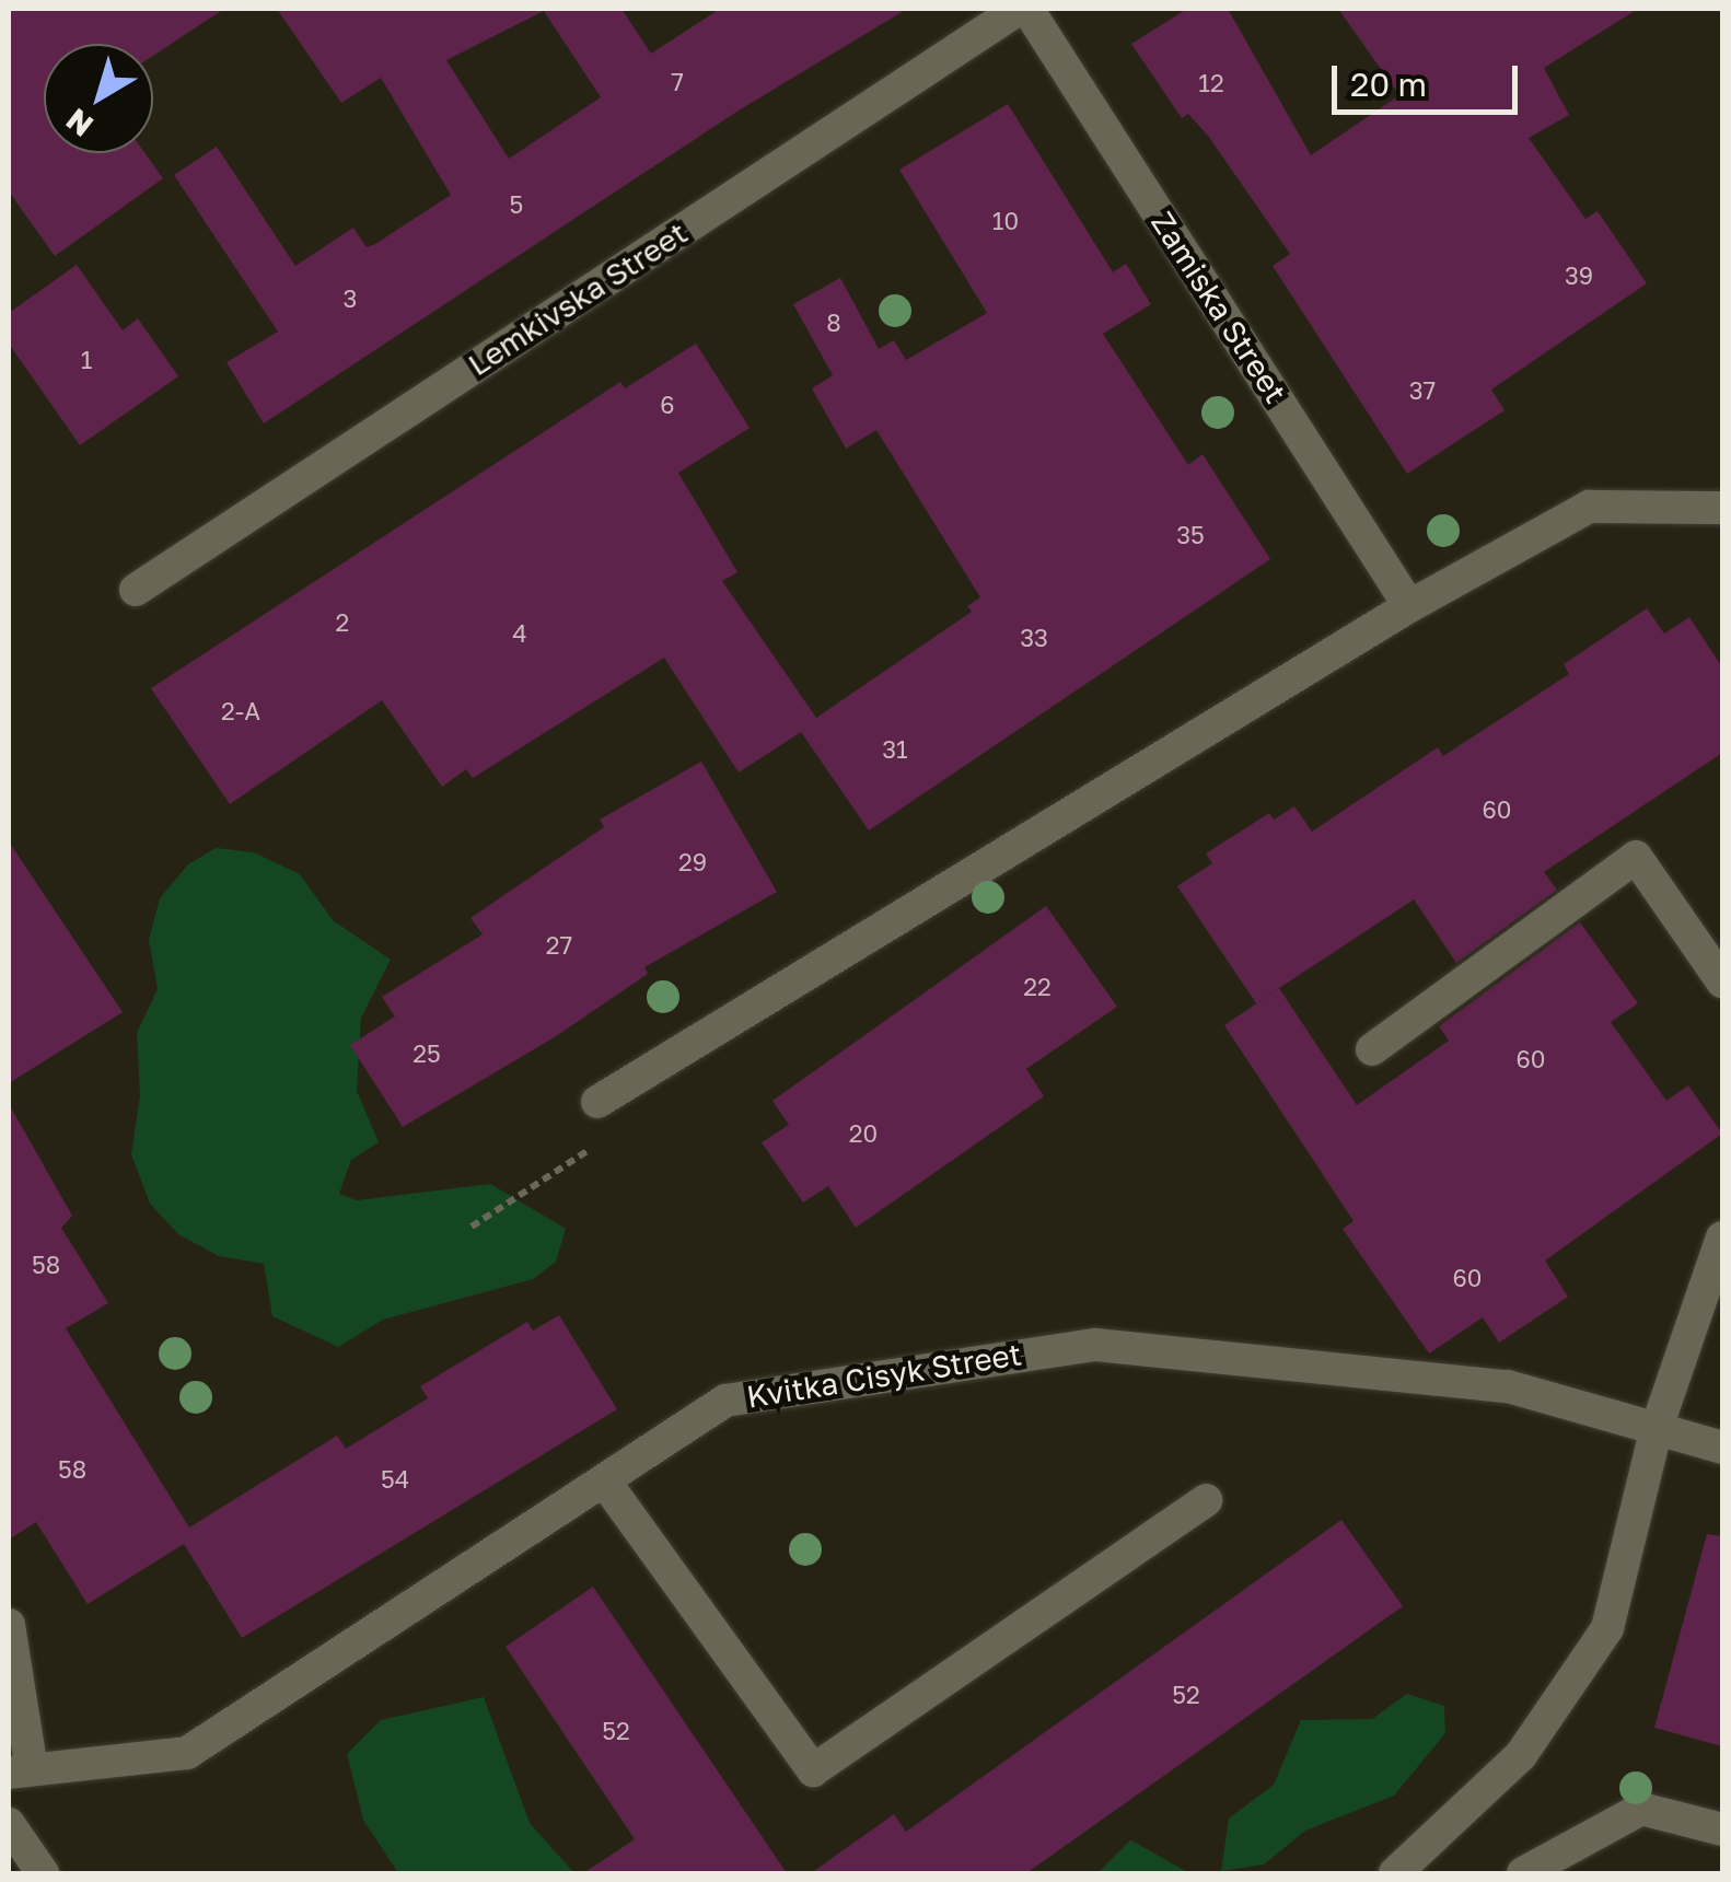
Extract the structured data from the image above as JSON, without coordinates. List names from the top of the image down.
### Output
{
  "streets": {
    "street": ["Lemkivska Street", "Zamiska Street", "Kvitka Cisyk Street"]
  },
  "house_numbers": [
    "7",
    "12",
    "5",
    "10",
    "39",
    "3",
    "8",
    "1",
    "37",
    "6",
    "35",
    "2",
    "4",
    "33",
    "2-А",
    "31",
    "60",
    "29",
    "27",
    "22",
    "25",
    "60",
    "20",
    "58",
    "60",
    "58",
    "54",
    "52",
    "52"
  ],
  "scale_bar": "20 m",
  "north": "bottom left"
}
